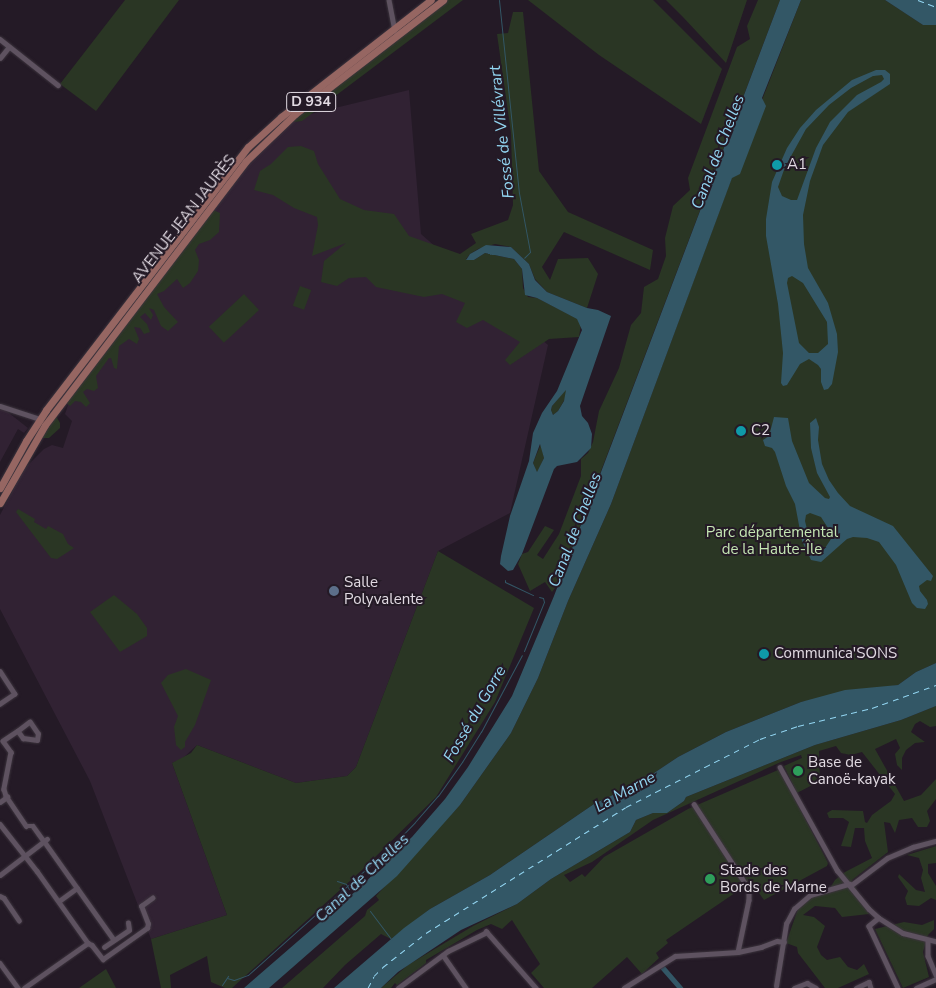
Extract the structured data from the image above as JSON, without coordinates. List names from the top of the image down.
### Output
{
  "streets": {
    "main road": ["D 934", "AVENUE JEAN JAURÈS"]
  },
  "water": [
    "Fossé de Villévrart",
    "Canal de Chelles",
    "Fossé du Gorre",
    "La Marne"
  ],
  "parks": ["Parc départemental de la Haute-Île"],
  "places": [
    "A1",
    "C2",
    "Salle Polyvalente",
    "Communica'SONS",
    "Base de Canoë-kayak",
    "Stade des Bords de Marne"
  ]
}
